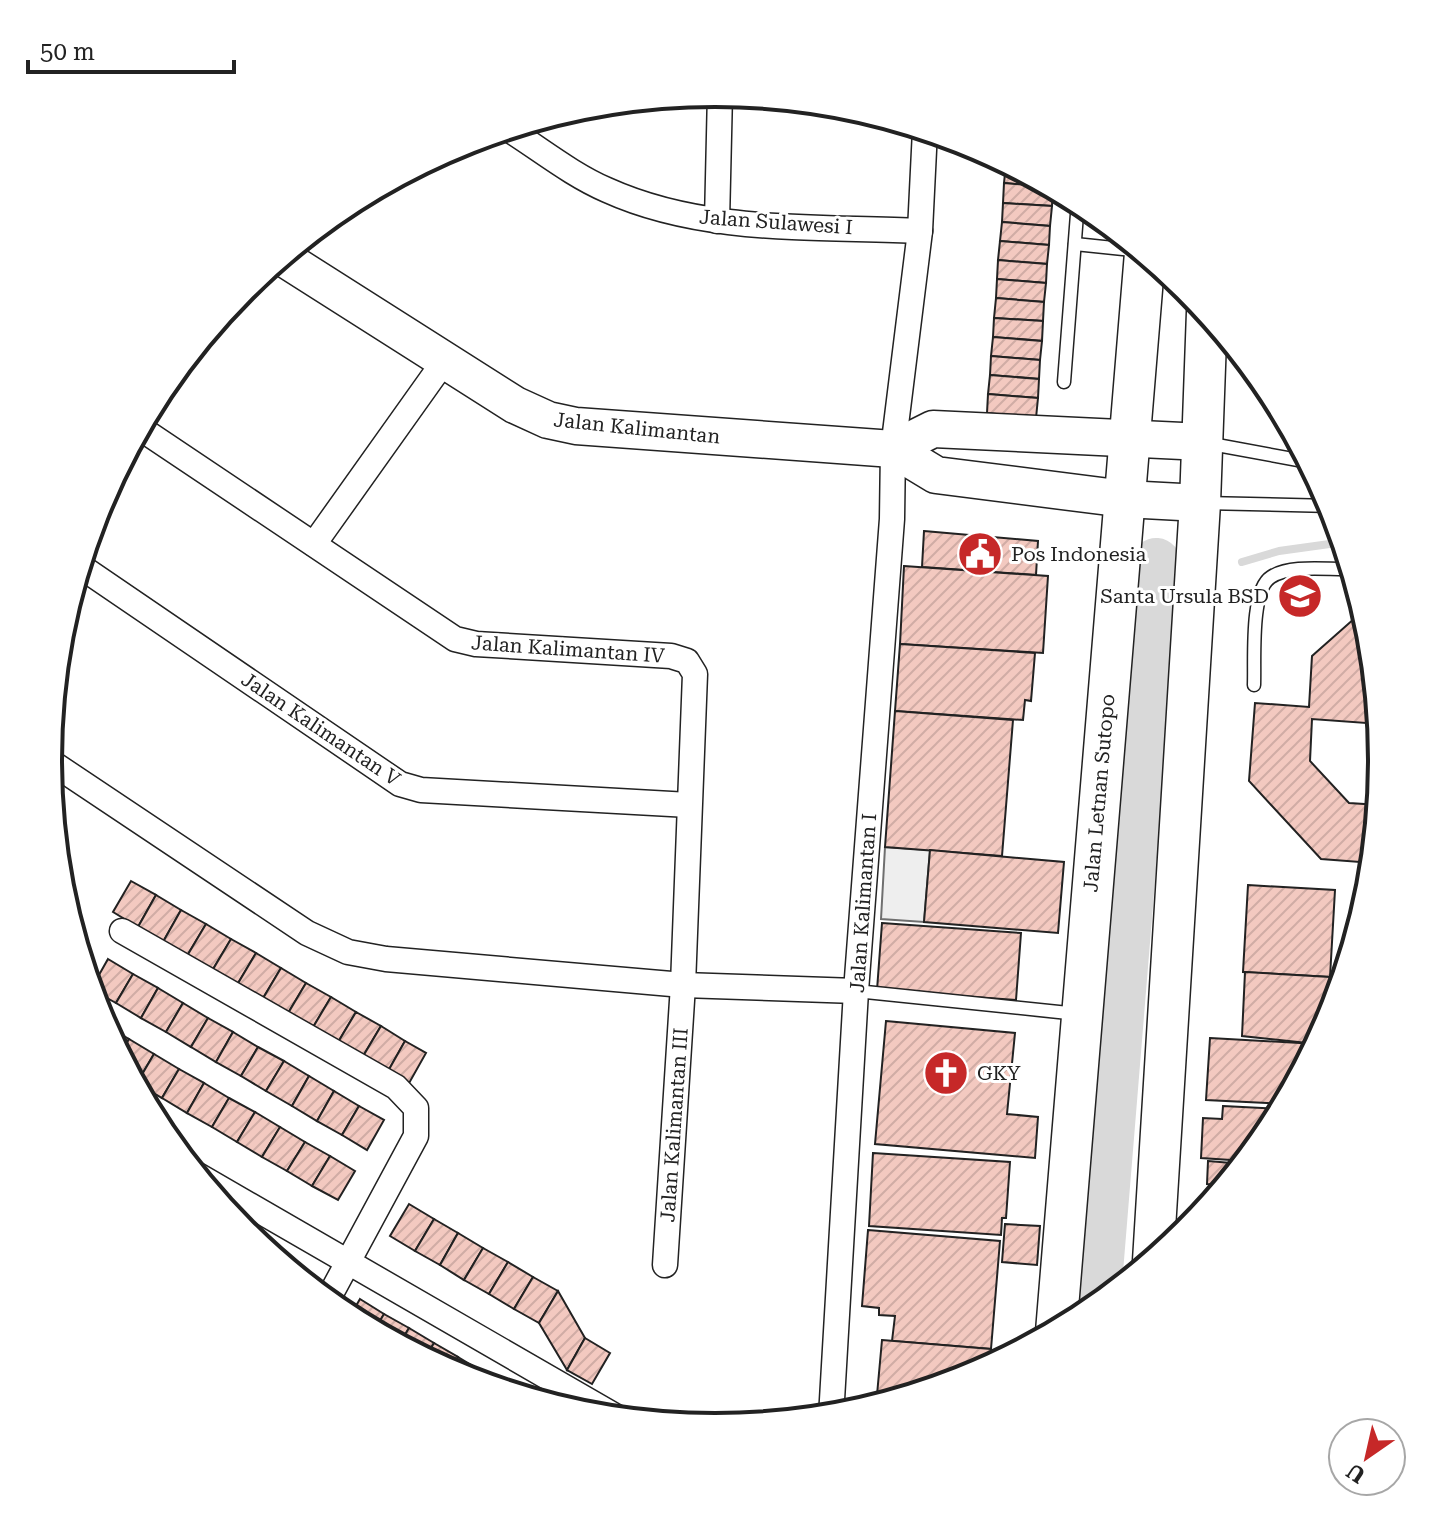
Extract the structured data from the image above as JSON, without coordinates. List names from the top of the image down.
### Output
{
  "streets": {
    "main road": ["Jalan Letnan Sutopo"],
    "street": [
      "Jalan Sulawesi I",
      "Jalan Kalimantan",
      "Jalan Kalimantan IV",
      "Jalan Kalimantan V",
      "Jalan Kalimantan I",
      "Jalan Kalimantan III"
    ]
  },
  "crossings": [
    ["Jalan Sulawesi I", "Jalan Kalimantan I"],
    ["Jalan Kalimantan", "Jalan Letnan Sutopo"],
    ["Jalan Kalimantan", "Jalan Kalimantan I"],
    ["Jalan Kalimantan IV", "Jalan Kalimantan V"],
    ["Jalan Kalimantan IV", "Jalan Kalimantan III"]
  ],
  "places": {
    "public building": ["Pos Indonesia"],
    "school or university": ["Santa Ursula BSD"],
    "church": ["GKY"]
  },
  "scale_bar": "50 m",
  "north": "bottom left"
}
